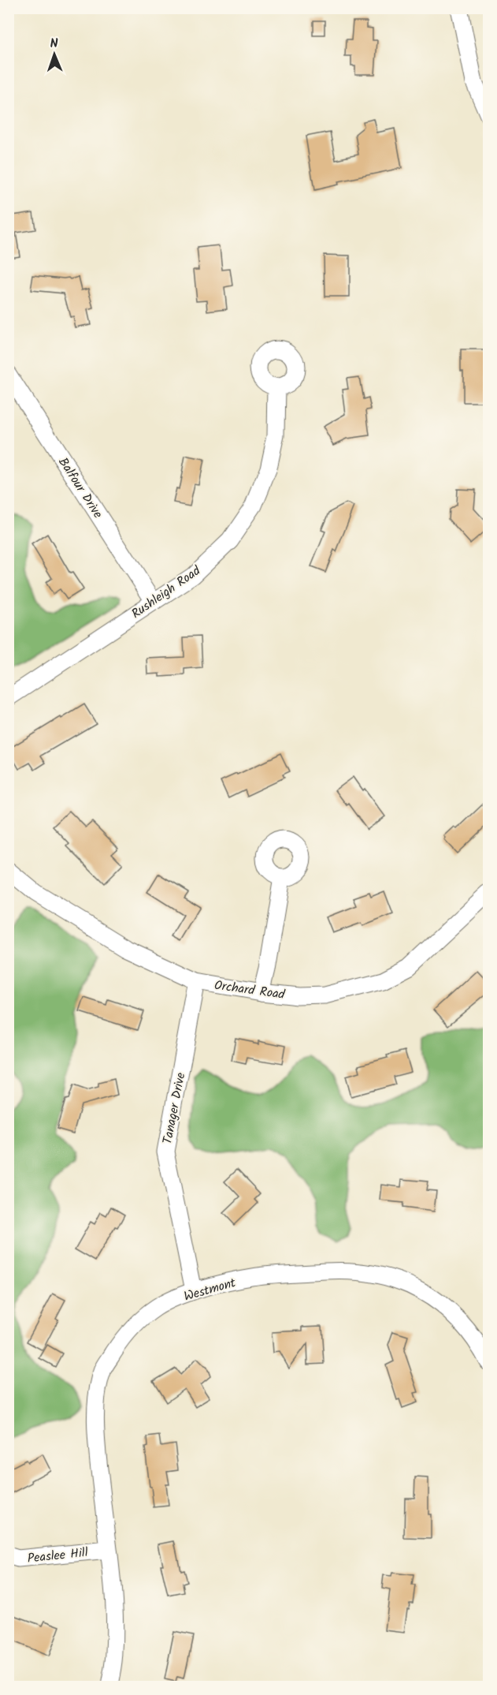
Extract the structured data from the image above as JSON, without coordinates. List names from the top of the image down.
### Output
{
  "streets": {
    "street": [
      "Balfour Drive",
      "Rushleigh Road",
      "Orchard Road",
      "Tanager Drive",
      "Westmont",
      "Peaslee Hill"
    ]
  },
  "crossings": [
    ["Balfour Drive", "Rushleigh Road"],
    ["Orchard Road", "Tanager Drive"],
    ["Tanager Drive", "Westmont"],
    ["Westmont", "Peaslee Hill"]
  ],
  "north": "top"
}
